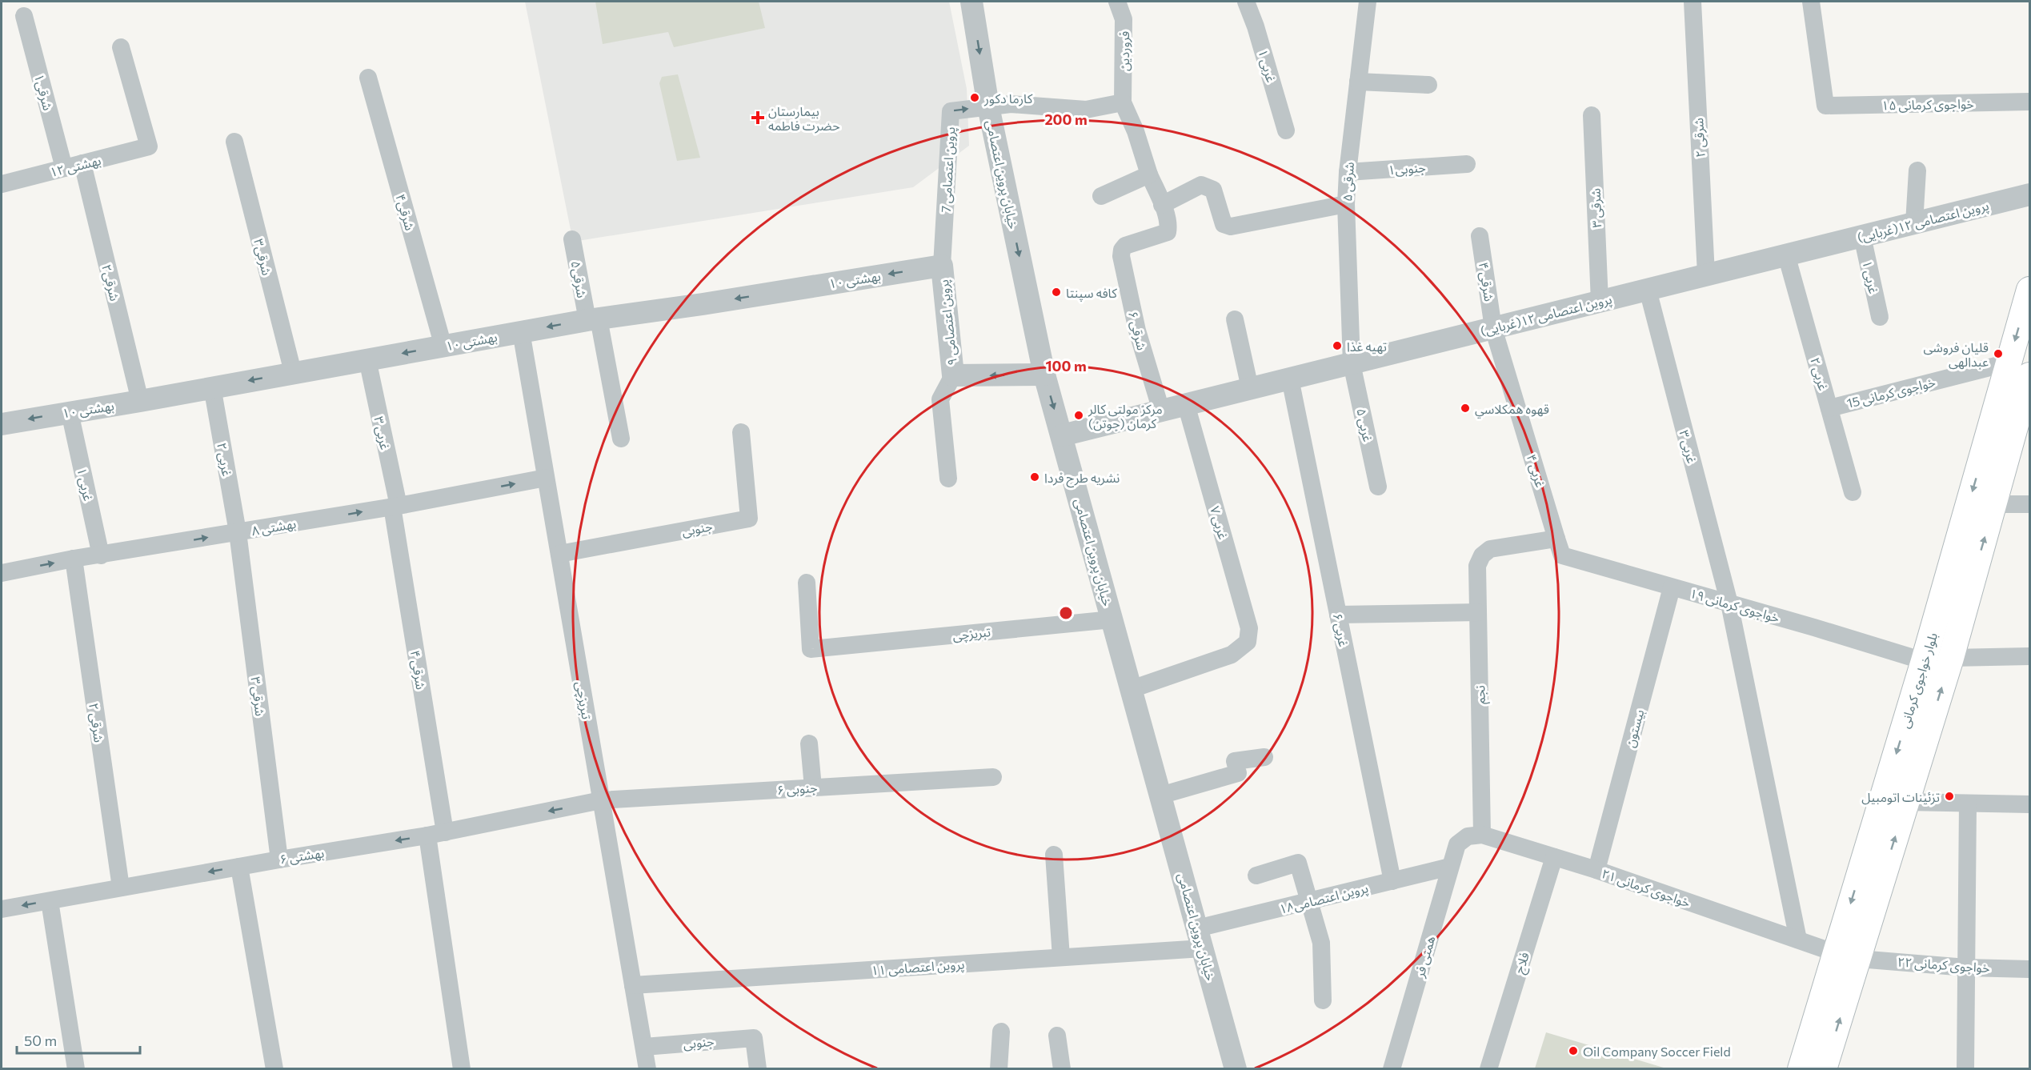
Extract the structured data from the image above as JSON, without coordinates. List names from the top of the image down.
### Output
{
  "streets": {
    "main road": ["بلوار خواجوی کرمانی"],
    "street": [
      "فروردین",
      "غربی ۱",
      "شرقی۱",
      "خواجوی کرمانی ۱۵",
      "شرقی ۲",
      "بهشتی ۱۲",
      "جنوبی۱",
      "پروین اعتصامی 7",
      "خیابان پروین اعتصامی",
      "شرقی ۵",
      "شرقی ۳",
      "شرقی۴",
      "پروین اعتصامی ۱۲(غربایی)",
      "شرقی۳",
      "شرقی۵",
      "بهشتی ۱۰",
      "شرقی ۴",
      "شرقی۲",
      "پروین اعتصامی ۹",
      "شرقی ۶",
      "غربی ۲",
      "خواجوی کرمانی 15",
      "غربی ۵",
      "غربی ۳",
      "غربی ۴",
      "غربی ۷",
      "بهشتی ۸",
      "جنوبی",
      "خواجوی کرمانی ۱۹",
      "غربی ۶",
      "تبریزچی",
      "نجم",
      "بیستون",
      "جنوبی ۶",
      "بهشتی ۶",
      "خواجوی کرمانی ۲۱",
      "پروین اعتصامی۱۸",
      "همتی فر",
      "فلاح",
      "خواجوی کرمانی ۲۲",
      "پروین اعتصامی ۱۱"
    ]
  },
  "crossings": [
    ["غربی ۱", "پروین اعتصامی ۱۲(غربایی)"],
    ["غربی ۱", "بهشتی ۱۰"],
    ["غربی ۱", "بهشتی ۸"],
    ["شرقی۱", "بهشتی ۱۲"],
    ["شرقی ۲", "پروین اعتصامی ۱۲(غربایی)"],
    ["شرقی ۲", "بهشتی ۸"],
    ["شرقی ۲", "بهشتی ۶"],
    ["بهشتی ۱۲", "شرقی۲"],
    ["جنوبی۱", "شرقی ۵"],
    ["پروین اعتصامی 7", "خیابان پروین اعتصامی"],
    ["پروین اعتصامی 7", "بهشتی ۱۰"],
    ["پروین اعتصامی 7", "پروین اعتصامی ۹"],
    ["خیابان پروین اعتصامی", "پروین اعتصامی ۱۲(غربایی)"],
    ["خیابان پروین اعتصامی", "پروین اعتصامی ۹"],
    ["خیابان پروین اعتصامی", "غربی ۷"],
    ["خیابان پروین اعتصامی", "تبریزچی"],
    ["خیابان پروین اعتصامی", "پروین اعتصامی۱۸"],
    ["خیابان پروین اعتصامی", "پروین اعتصامی ۱۱"],
    ["شرقی ۵", "پروین اعتصامی ۱۲(غربایی)"],
    ["شرقی ۵", "غربی ۵"],
    ["شرقی ۳", "پروین اعتصامی ۱۲(غربایی)"],
    ["شرقی ۳", "غربی ۲"],
    ["شرقی ۳", "بهشتی ۸"],
    ["شرقی ۳", "بهشتی ۶"],
    ["شرقی۴", "بهشتی ۱۰"],
    ["پروین اعتصامی ۱۲(غربایی)", "شرقی ۴"],
    ["پروین اعتصامی ۱۲(غربایی)", "شرقی ۶"],
    ["پروین اعتصامی ۱۲(غربایی)", "غربی ۲"],
    ["پروین اعتصامی ۱۲(غربایی)", "غربی ۵"],
    ["پروین اعتصامی ۱۲(غربایی)", "غربی ۳"],
    ["پروین اعتصامی ۱۲(غربایی)", "غربی ۴"],
    ["پروین اعتصامی ۱۲(غربایی)", "غربی ۷"],
    ["پروین اعتصامی ۱۲(غربایی)", "غربی ۶"],
    ["شرقی۳", "بهشتی ۱۰"],
    ["شرقی۵", "بهشتی ۱۰"],
    ["بهشتی ۱۰", "شرقی۲"],
    ["بهشتی ۱۰", "پروین اعتصامی ۹"],
    ["بهشتی ۱۰", "غربی ۲"],
    ["بهشتی ۱۰", "غربی ۳"],
    ["بهشتی ۱۰", "تبریزچی"],
    ["شرقی ۴", "غربی ۳"],
    ["شرقی ۴", "غربی ۴"],
    ["شرقی ۴", "بهشتی ۸"],
    ["شرقی ۴", "بهشتی ۶"],
    ["غربی ۲", "خواجوی کرمانی 15"],
    ["غربی ۲", "بهشتی ۸"],
    ["خواجوی کرمانی 15", "بلوار خواجوی کرمانی"],
    ["غربی ۳", "بهشتی ۸"],
    ["غربی ۳", "خواجوی کرمانی ۱۹"],
    ["غربی ۳", "خواجوی کرمانی ۲۱"],
    ["غربی ۴", "خواجوی کرمانی ۱۹"],
    ["غربی ۴", "نجم"],
    ["بهشتی ۸", "تبریزچی"],
    ["جنوبی", "تبریزچی"],
    ["خواجوی کرمانی ۱۹", "بلوار خواجوی کرمانی"],
    ["خواجوی کرمانی ۱۹", "نجم"],
    ["خواجوی کرمانی ۱۹", "بیستون"],
    ["غربی ۶", "پروین اعتصامی۱۸"],
    ["تبریزچی", "جنوبی ۶"],
    ["تبریزچی", "بهشتی ۶"],
    ["تبریزچی", "پروین اعتصامی ۱۱"],
    ["بلوار خواجوی کرمانی", "خواجوی کرمانی ۲۱"],
    ["بلوار خواجوی کرمانی", "خواجوی کرمانی ۲۲"],
    ["نجم", "خواجوی کرمانی ۲۱"],
    ["نجم", "همتی فر"],
    ["بیستون", "خواجوی کرمانی ۲۱"],
    ["جنوبی ۶", "بهشتی ۶"],
    ["خواجوی کرمانی ۲۱", "همتی فر"],
    ["خواجوی کرمانی ۲۱", "فلاح"],
    ["خواجوی کرمانی ۲۱", "خواجوی کرمانی ۲۲"],
    ["پروین اعتصامی۱۸", "همتی فر"],
    ["پروین اعتصامی۱۸", "پروین اعتصامی ۱۱"]
  ],
  "one_way": [
    "پروین اعتصامی 7",
    "بهشتی ۱۰",
    "پروین اعتصامی ۹",
    "بهشتی ۸",
    "بهشتی ۶"
  ],
  "places": {
    "other": [
      "کارما دکور",
      "کافه سپنتا",
      "تهیه غذا",
      "قلیان فروشی عبدالهی",
      "قهوه همكلاسي",
      "مرکز مولتی کالر کرمان (جوتن)",
      "نشریه طرح فردا",
      "تزئینات اتومبیل",
      "Oil Company Soccer Field"
    ],
    "health": ["بیمارستان حضرت فاطمه"]
  },
  "scale_bar": "50 m",
  "rings": ["200 m", "100 m"]
}
